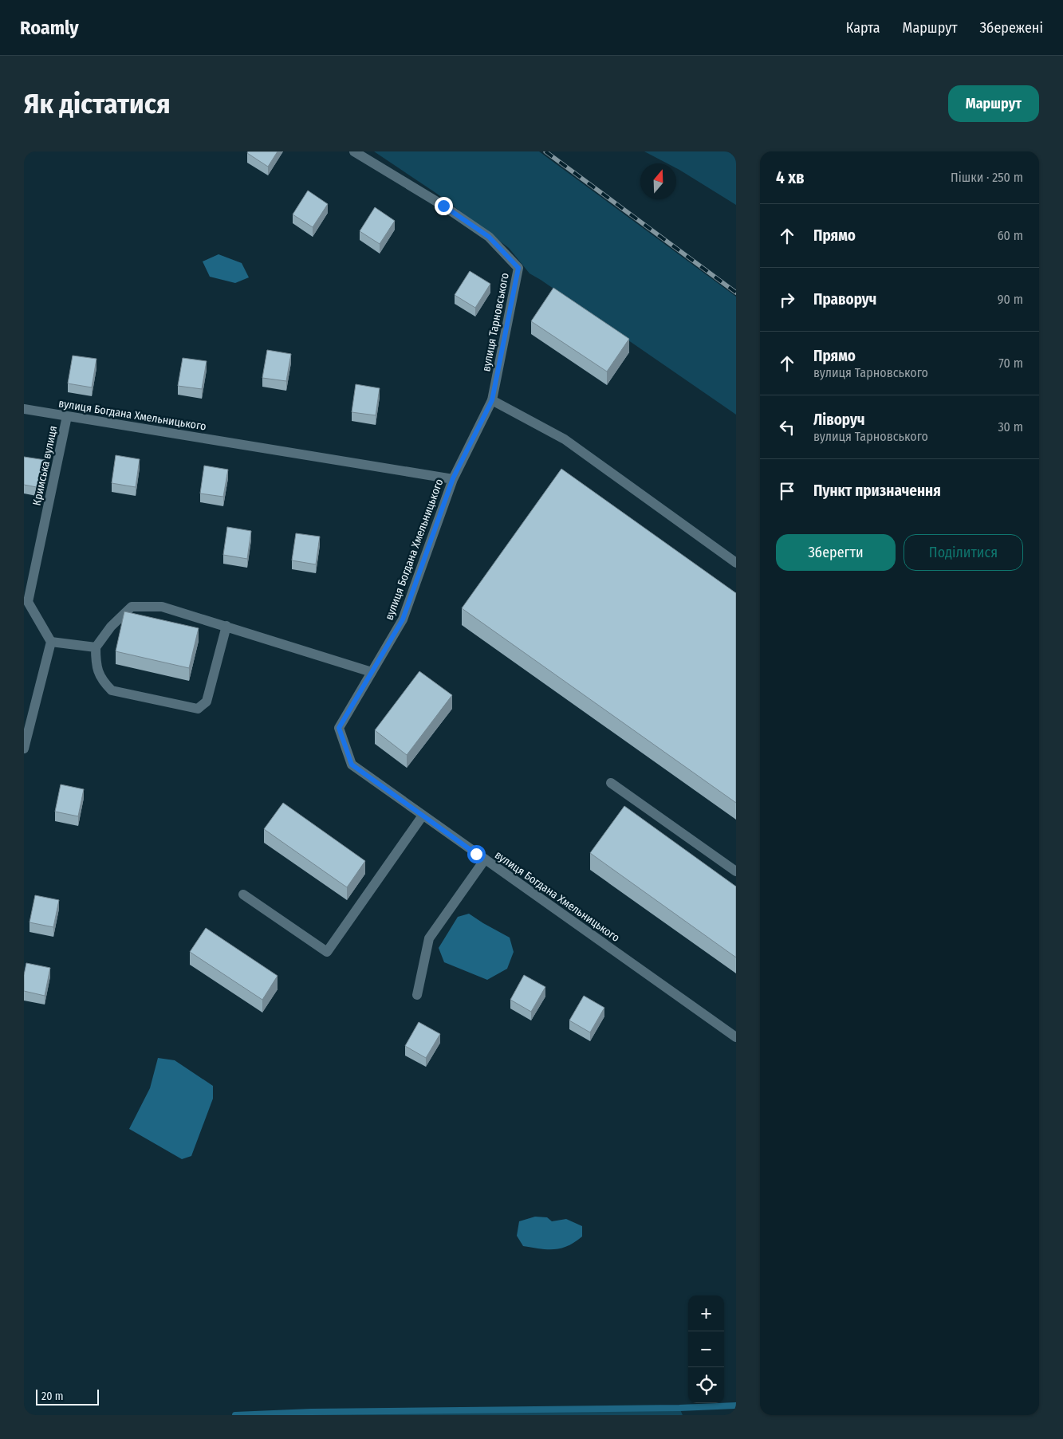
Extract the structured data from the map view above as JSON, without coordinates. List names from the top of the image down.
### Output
{
  "streets": {
    "street": ["вулиця Тарновського", "вулиця Богдана Хмельницького", "Кримська вулиця"]
  },
  "crossings": [
    ["вулиця Тарновського", "вулиця Богдана Хмельницького"],
    ["вулиця Богдана Хмельницького", "Кримська вулиця"]
  ],
  "scale_bar": "20 m",
  "north": "top",
  "page": {
    "header": "Roamly",
    "nav": ["Карта", "Маршрут", "Збережені"],
    "buttons": [
      "Маршрут",
      ["Зберегти", "Поділитися"]
    ],
    "title": "Як дістатися",
    "heading": ["4 хв", "Пішки · 250 m"],
    "list": [
      ["Прямо", "60 m"],
      ["Праворуч", "90 m"],
      ["Прямо", "вулиця Тарновського", "70 m"],
      ["Ліворуч", "вулиця Тарновського", "30 m"],
      "Пункт призначення"
    ],
    "map_buttons": ["+", "−"],
    "scale": "20 m"
  }
}
